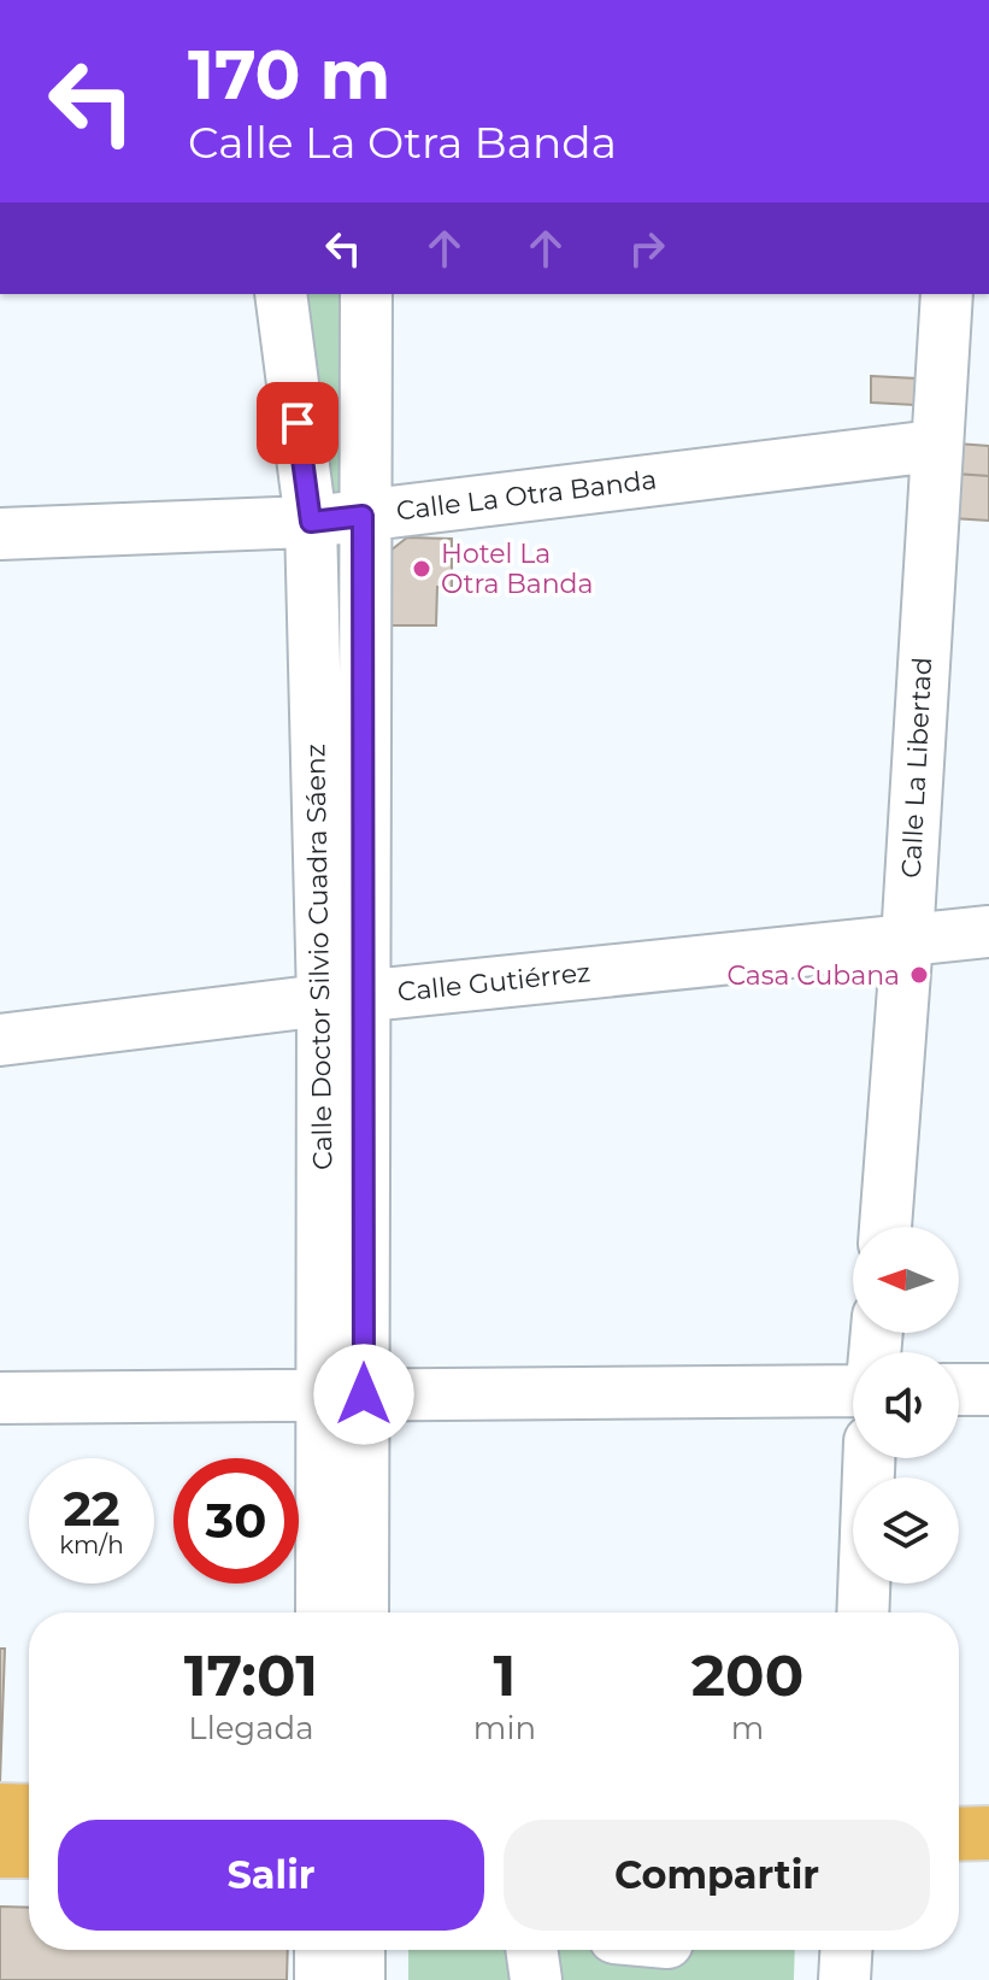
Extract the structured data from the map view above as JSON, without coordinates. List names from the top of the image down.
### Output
{
  "streets": {
    "street": [
      "Calle La Otra Banda",
      "Calle La Libertad",
      "Calle Doctor Silvio Cuadra Sáenz",
      "Calle Gutiérrez"
    ]
  },
  "crossings": [
    ["Calle La Otra Banda", "Calle La Libertad"],
    ["Calle La Otra Banda", "Calle Doctor Silvio Cuadra Sáenz"],
    ["Calle La Libertad", "Calle Gutiérrez"],
    ["Calle Doctor Silvio Cuadra Sáenz", "Calle Gutiérrez"]
  ],
  "places": ["Hotel La Otra Banda", "Casa Cubana"],
  "north": "left",
  "page": {
    "turn": ["170 m", "Calle La Otra Banda"],
    "speed": "22 km/h",
    "limit": "30",
    "eta": [
      "17:01",
      "Llegada",
      "1",
      "min",
      "200",
      "m"
    ],
    "buttons": ["Salir", "Compartir"]
  }
}
